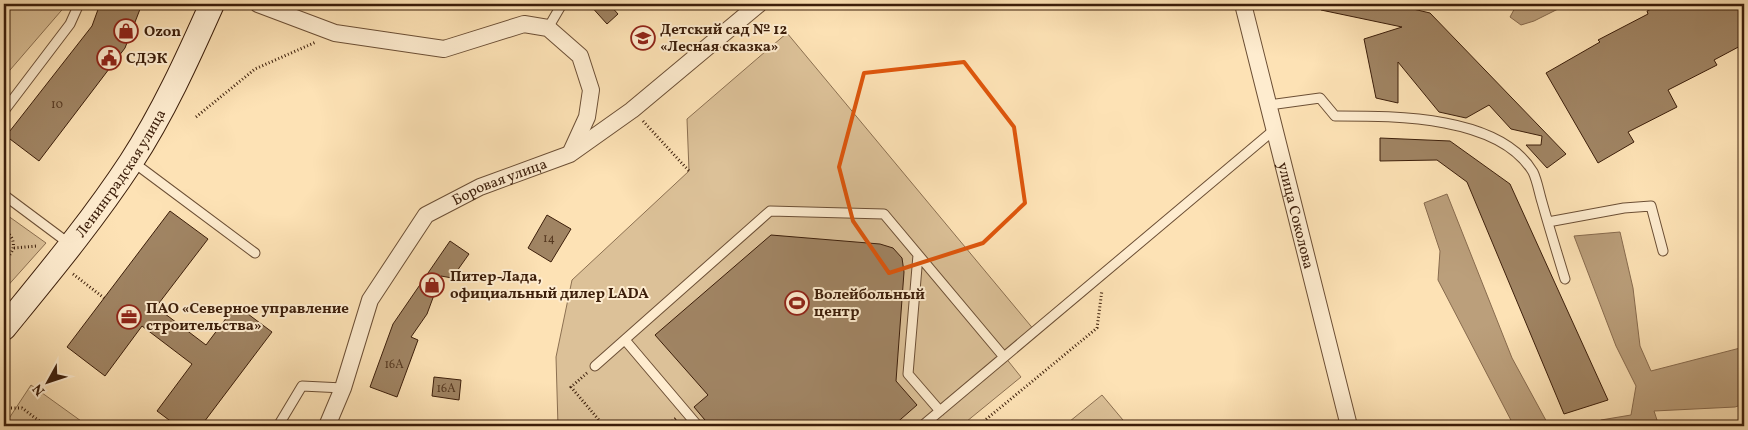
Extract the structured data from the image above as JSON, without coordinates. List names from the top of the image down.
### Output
{
  "streets": {
    "main road": ["Ленинградская улица"],
    "street": ["Боровая улица", "улица Соколова"]
  },
  "places": {
    "shop": ["Ozon", "Питер-Лада, официальный дилер LADA"],
    "school or university": ["Детский сад № 12 «Лесная сказка»"],
    "public building": ["СДЭК"],
    "sports": ["Волейбольный центр"],
    "office": ["ПАО «Северное управление строительства»"]
  },
  "house_numbers": [
    "10",
    "14",
    "16А",
    "16А"
  ],
  "north": "bottom left"
}
